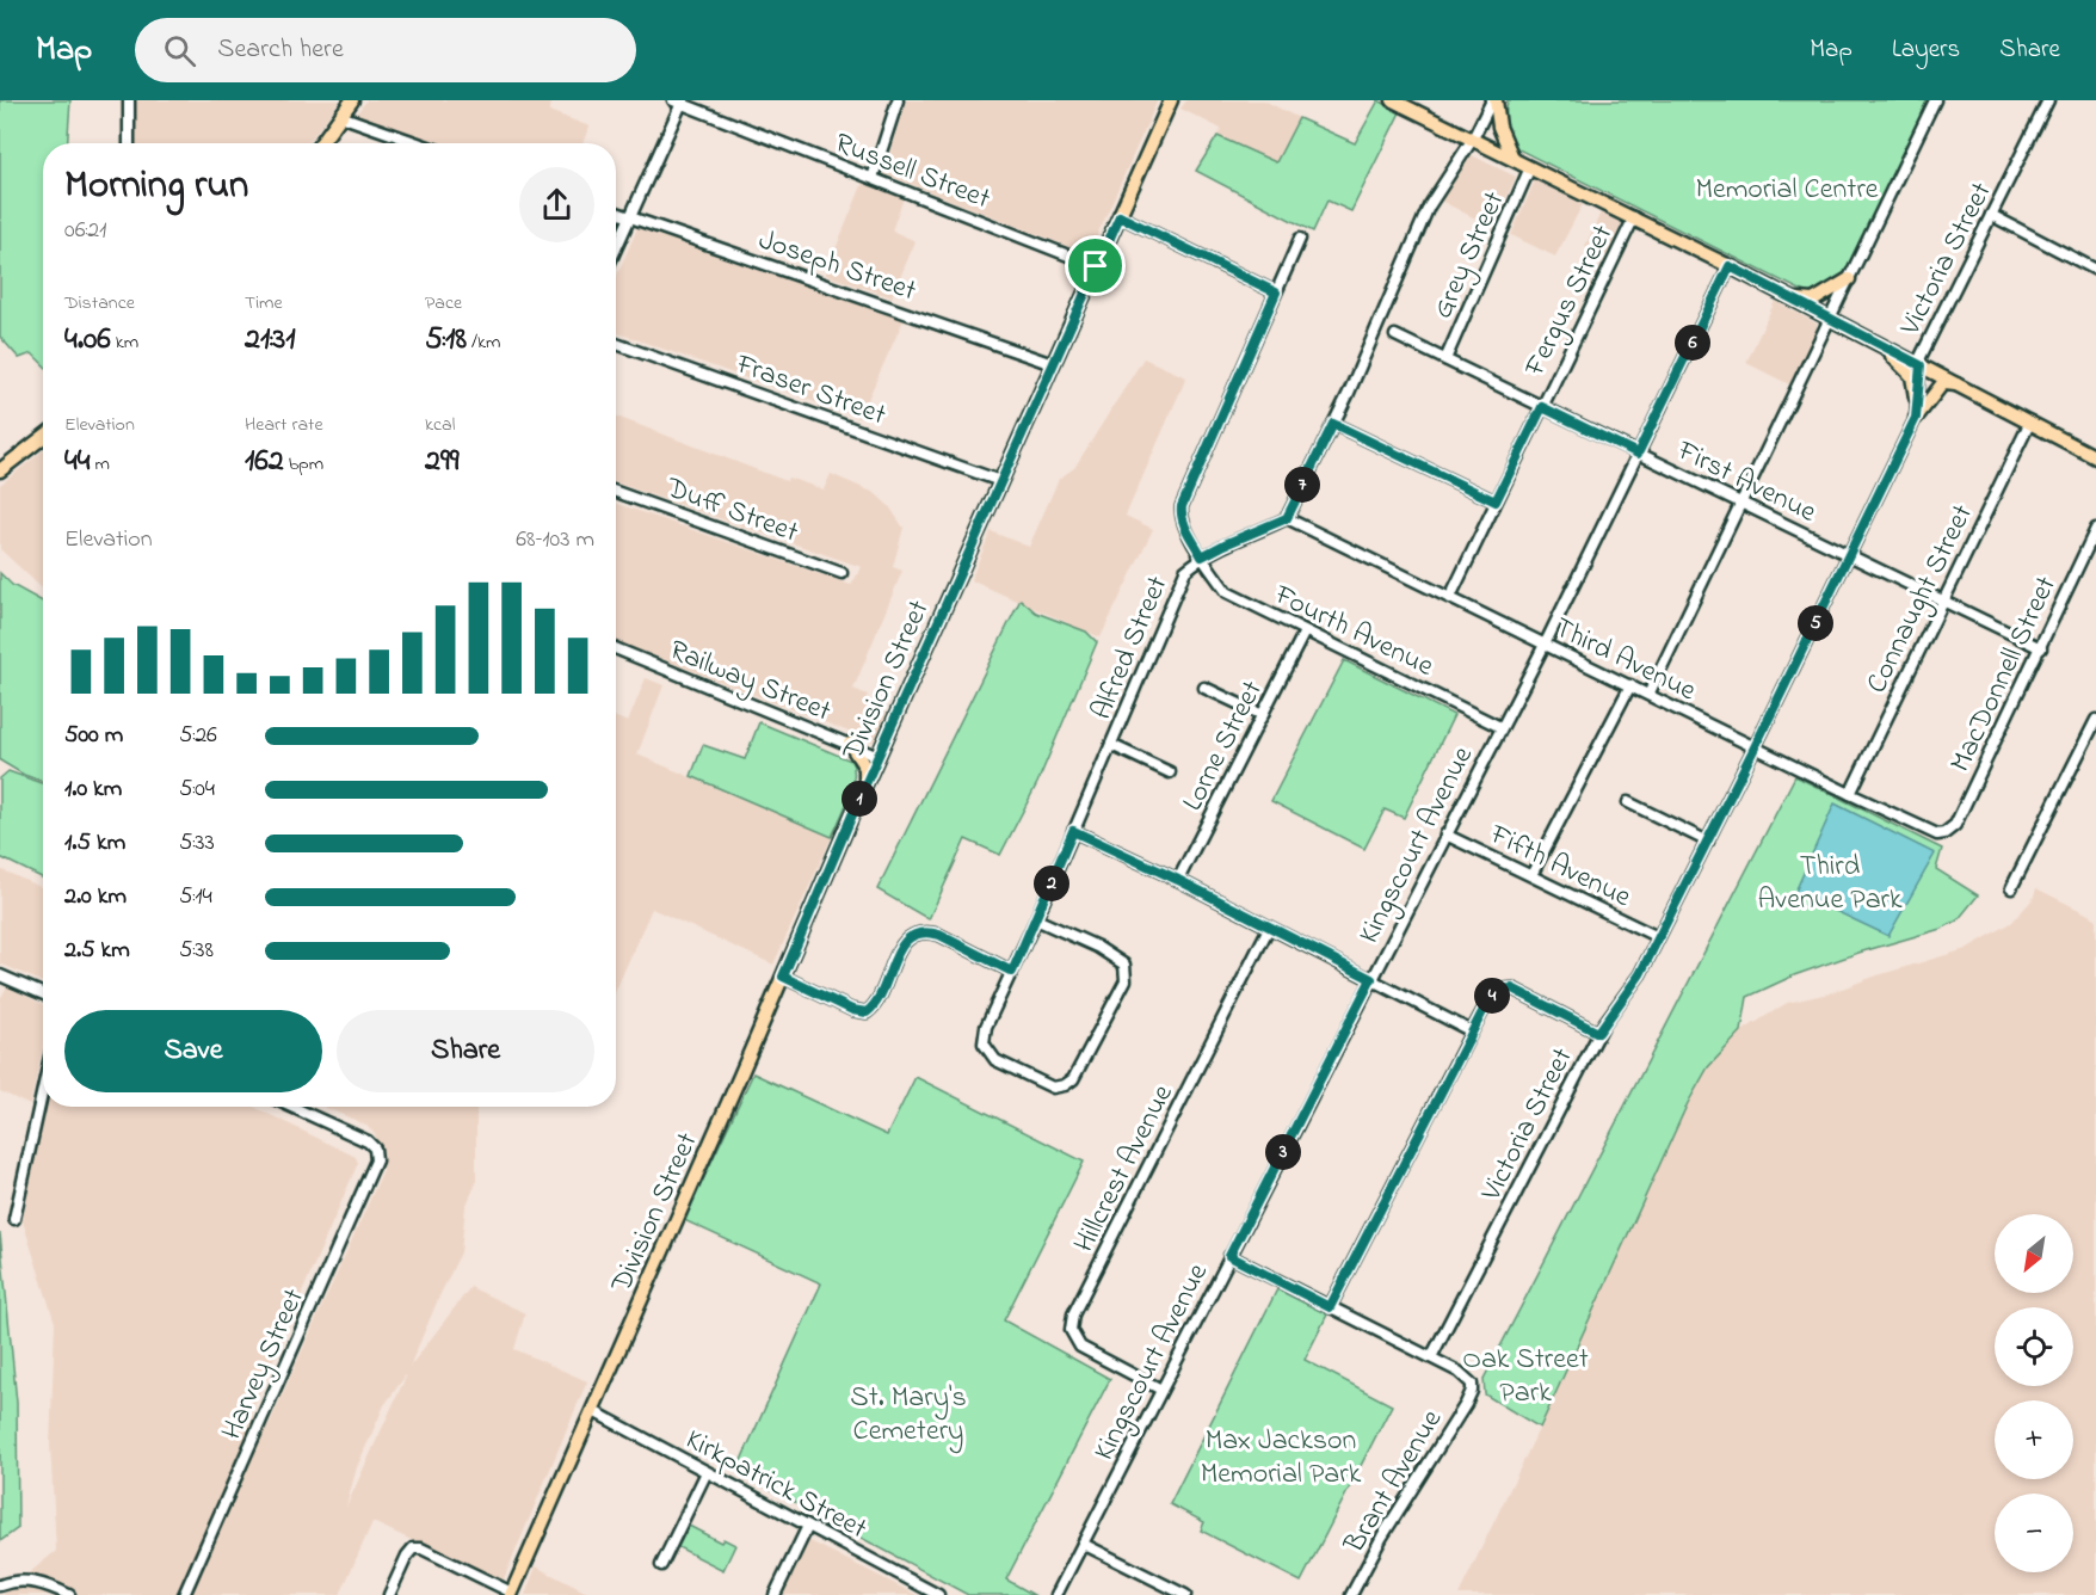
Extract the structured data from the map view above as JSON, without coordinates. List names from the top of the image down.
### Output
{
  "streets": {
    "main road": ["Division Street"],
    "street": [
      "Russell Street",
      "Grey Street",
      "Victoria Street",
      "Joseph Street",
      "Fergus Street",
      "Fraser Street",
      "First Avenue",
      "Duff Street",
      "Connaught Street",
      "Fourth Avenue",
      "Alfred Street",
      "Third Avenue",
      "MacDonnell Street",
      "Railway Street",
      "Lorne Street",
      "Kingscourt Avenue",
      "Fifth Avenue",
      "Hillcrest Avenue",
      "Harvey Street",
      "Brant Avenue",
      "Kirkpatrick Street"
    ]
  },
  "crossings": [
    ["Russell Street", "Division Street"],
    ["Grey Street", "First Avenue"],
    ["Victoria Street", "First Avenue"],
    ["Victoria Street", "Third Avenue"],
    ["Victoria Street", "Fifth Avenue"],
    ["Victoria Street", "Brant Avenue"],
    ["Joseph Street", "Division Street"],
    ["Fergus Street", "First Avenue"],
    ["Fergus Street", "Third Avenue"],
    ["Fraser Street", "Division Street"],
    ["First Avenue", "Connaught Street"],
    ["First Avenue", "MacDonnell Street"],
    ["First Avenue", "Kingscourt Avenue"],
    ["Connaught Street", "Third Avenue"],
    ["Fourth Avenue", "Alfred Street"],
    ["Fourth Avenue", "Lorne Street"],
    ["Fourth Avenue", "Kingscourt Avenue"],
    ["Alfred Street", "Third Avenue"],
    ["Third Avenue", "MacDonnell Street"],
    ["Third Avenue", "Kingscourt Avenue"],
    ["Railway Street", "Division Street"],
    ["Division Street", "Kirkpatrick Street"],
    ["Kingscourt Avenue", "Fifth Avenue"],
    ["Kingscourt Avenue", "Hillcrest Avenue"]
  ],
  "parks": [
    "Memorial Centre",
    "Third Avenue Park",
    "Oak Street Park",
    "St. Mary's Cemetery",
    "Max Jackson Memorial Park"
  ],
  "north": "bottom left",
  "page": {
    "header": "Map",
    "search": "Search here",
    "nav": ["Map", "Layers", "Share"],
    "heading": ["Morning run", "06:21"],
    "stats": [
      ["Distance", "4.06 km"],
      ["Time", "21:31"],
      ["Pace", "5:18 /km"],
      ["Elevation", "44 m"],
      ["Heart rate", "162 bpm"],
      ["kcal", "299"]
    ],
    "pins": [
      "6",
      "7",
      "5",
      "1",
      "2",
      "4",
      "3"
    ],
    "chart": ["Elevation", "68–103 m"],
    "list": [
      {
        "name": "500 m",
        "note": "5:26"
      },
      {
        "name": "1.0 km",
        "note": "5:04"
      },
      {
        "name": "1.5 km",
        "note": "5:33"
      },
      {
        "name": "2.0 km",
        "note": "5:14"
      },
      {
        "name": "2.5 km",
        "note": "5:38"
      }
    ],
    "buttons": ["Save", "Share"],
    "map_buttons": ["+", "−"]
  }
}
